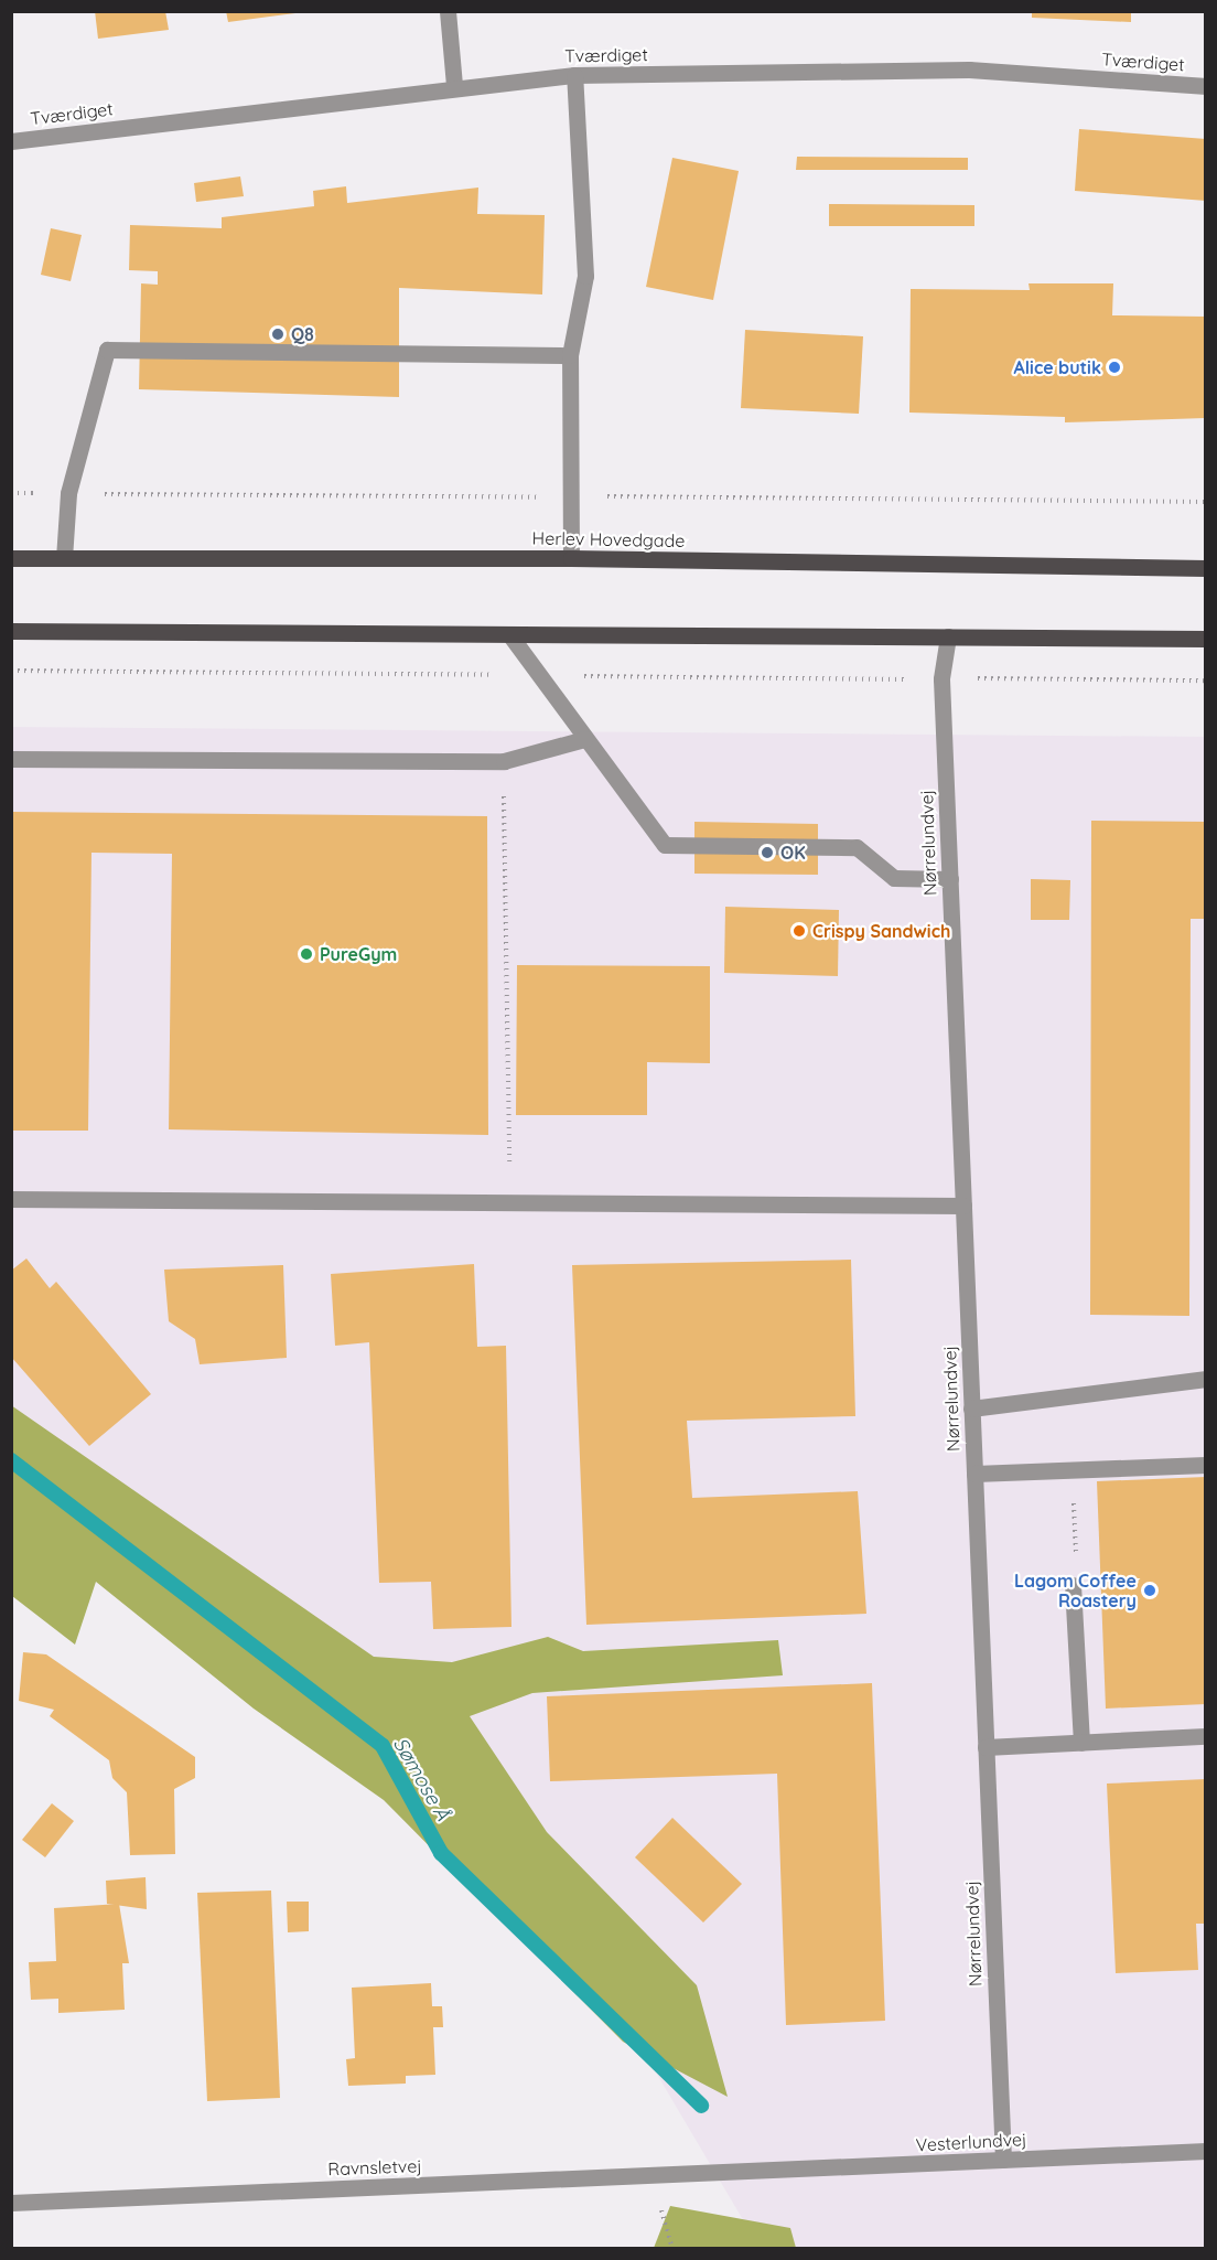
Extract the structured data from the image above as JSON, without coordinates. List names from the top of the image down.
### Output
{
  "streets": {
    "main road": ["Herlev Hovedgade"],
    "street": [
      "Tværdiget",
      "Nørrelundvej",
      "Vesterlundvej",
      "Ravnsletvej"
    ]
  },
  "crossings": [
    ["Nørrelundvej", "Vesterlundvej"],
    ["Vesterlundvej", "Ravnsletvej"]
  ],
  "water": ["Sømose Å"],
  "places": [
    "Q8",
    "Alice butik",
    "OK",
    "Crispy Sandwich",
    "PureGym",
    "Lagom Coffee Roastery"
  ]
}
